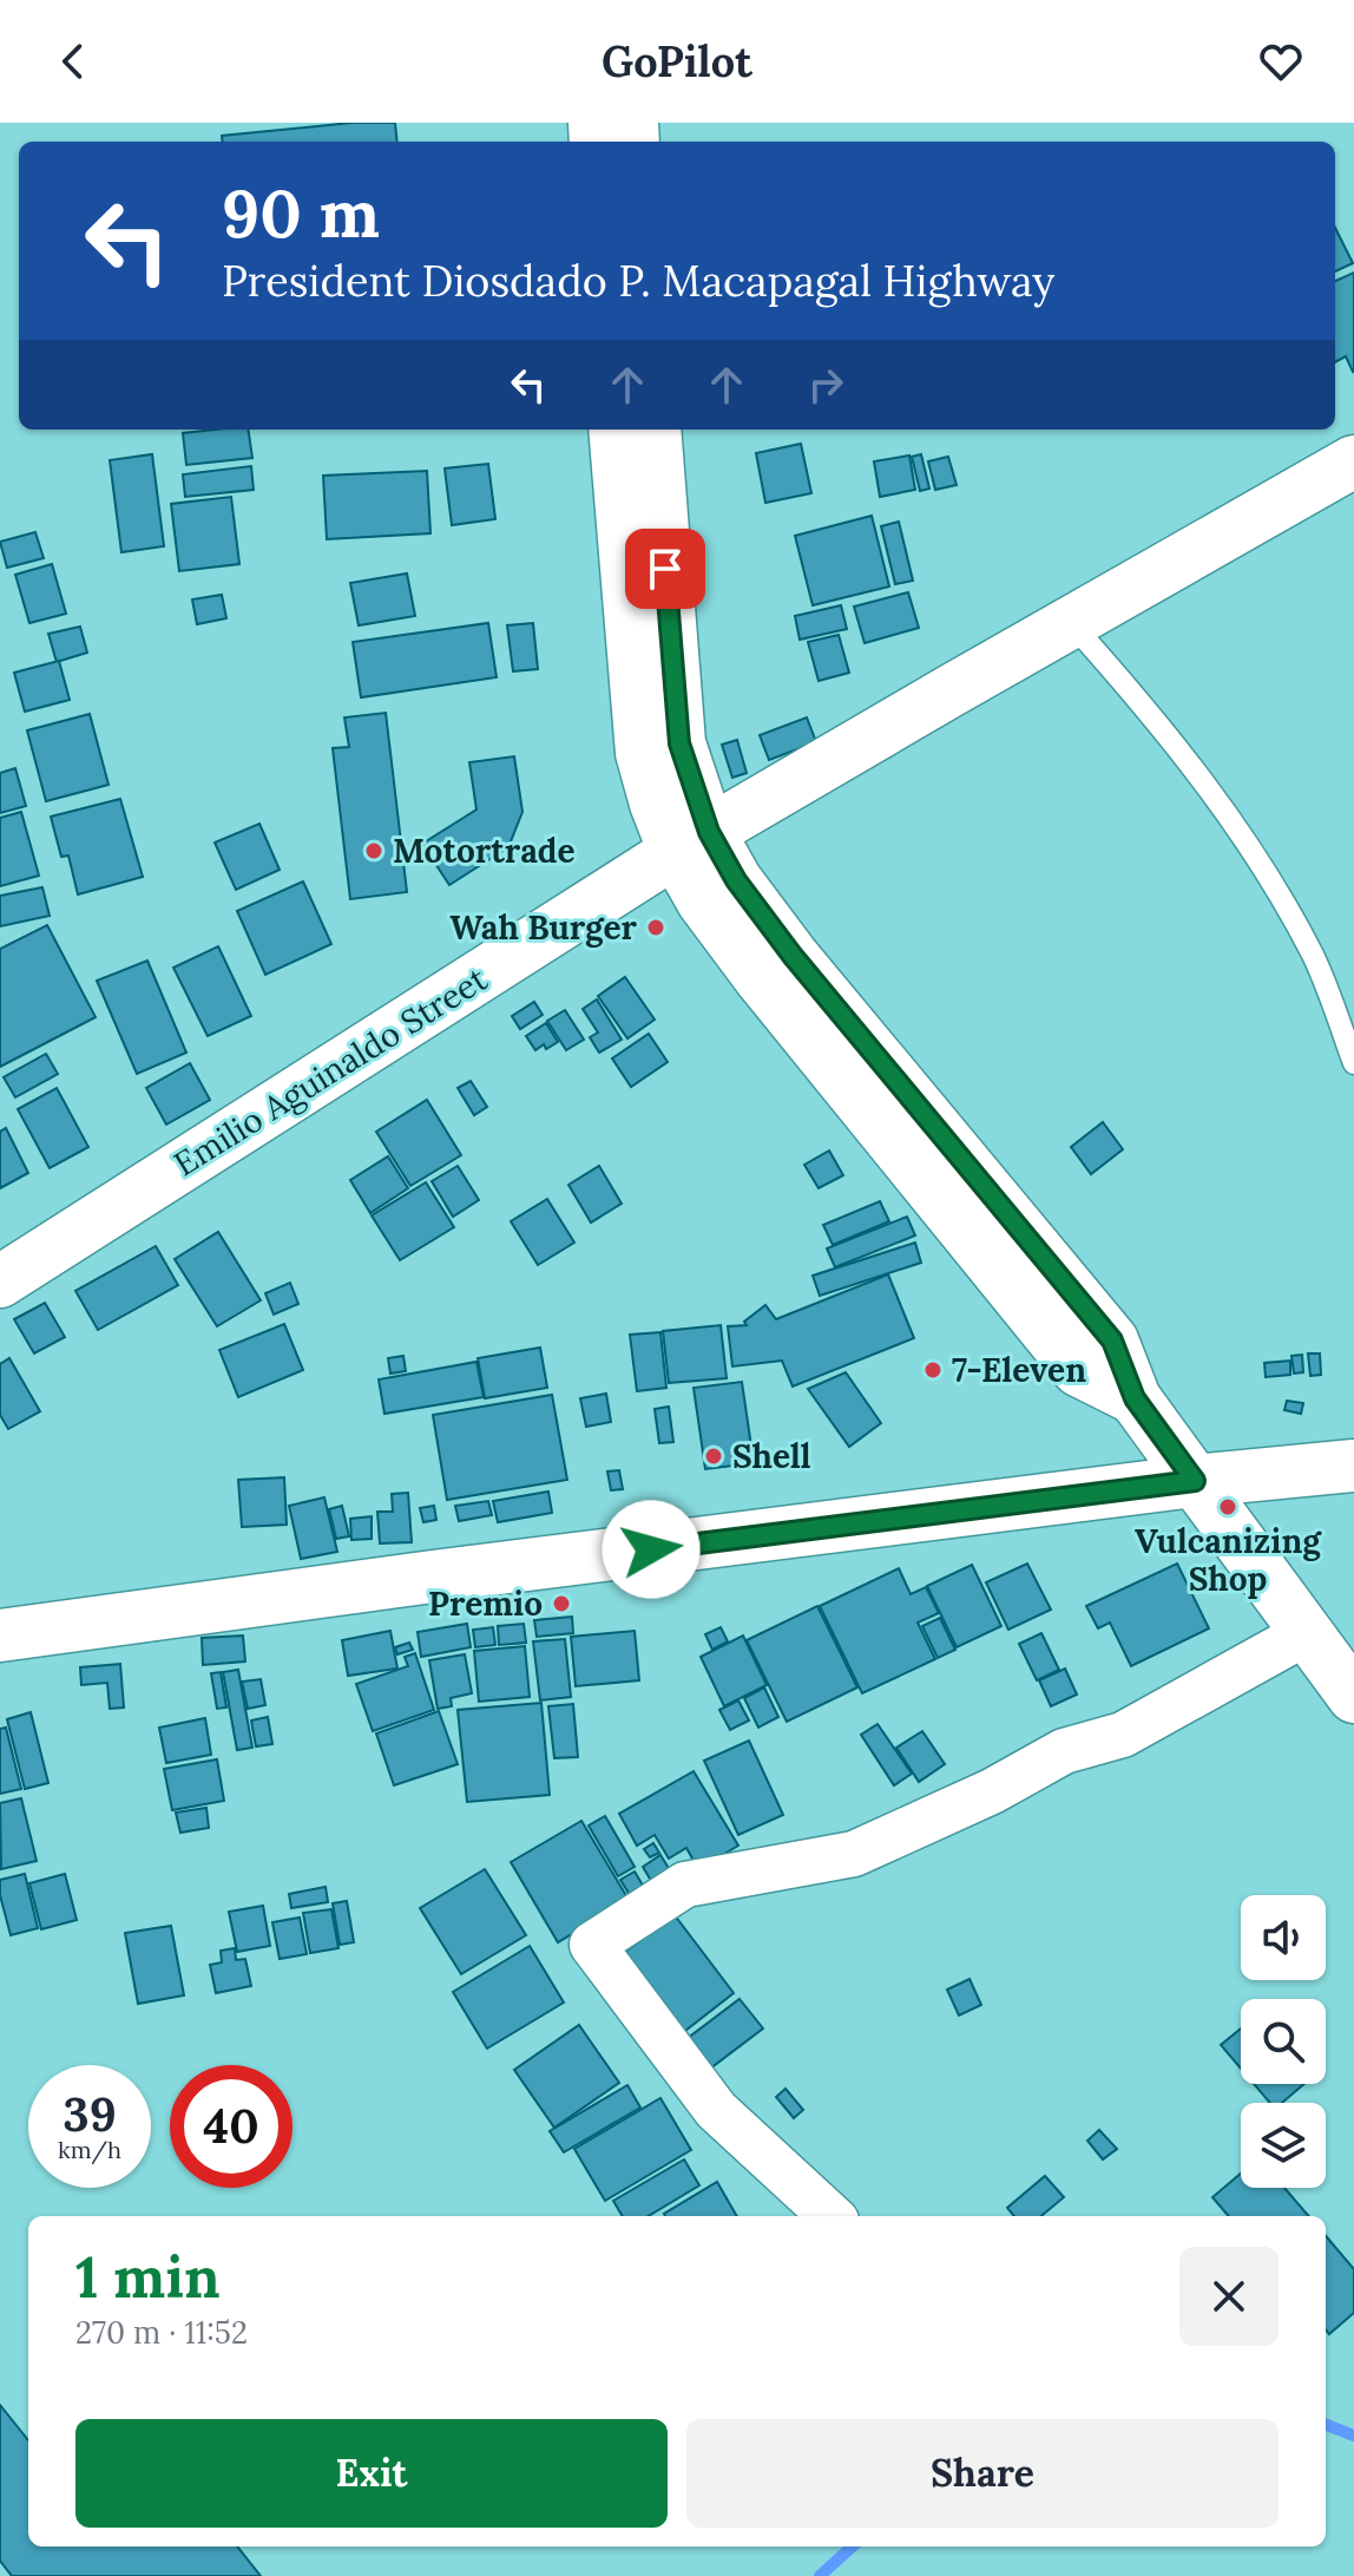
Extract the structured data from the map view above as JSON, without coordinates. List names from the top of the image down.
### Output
{
  "streets": {
    "main road": ["Emilio Aguinaldo Street"]
  },
  "places": [
    "Motortrade",
    "Wah Burger",
    "7-Eleven",
    "Shell",
    "Vulcanizing Shop",
    "Premio"
  ],
  "page": {
    "header": "GoPilot",
    "turn": ["90 m", "President Diosdado P. Macapagal Highway"],
    "speed": "39 km/h",
    "limit": "40",
    "heading": ["1 min", "270 m · 11:52"],
    "buttons": ["Exit", "Share"]
  }
}
